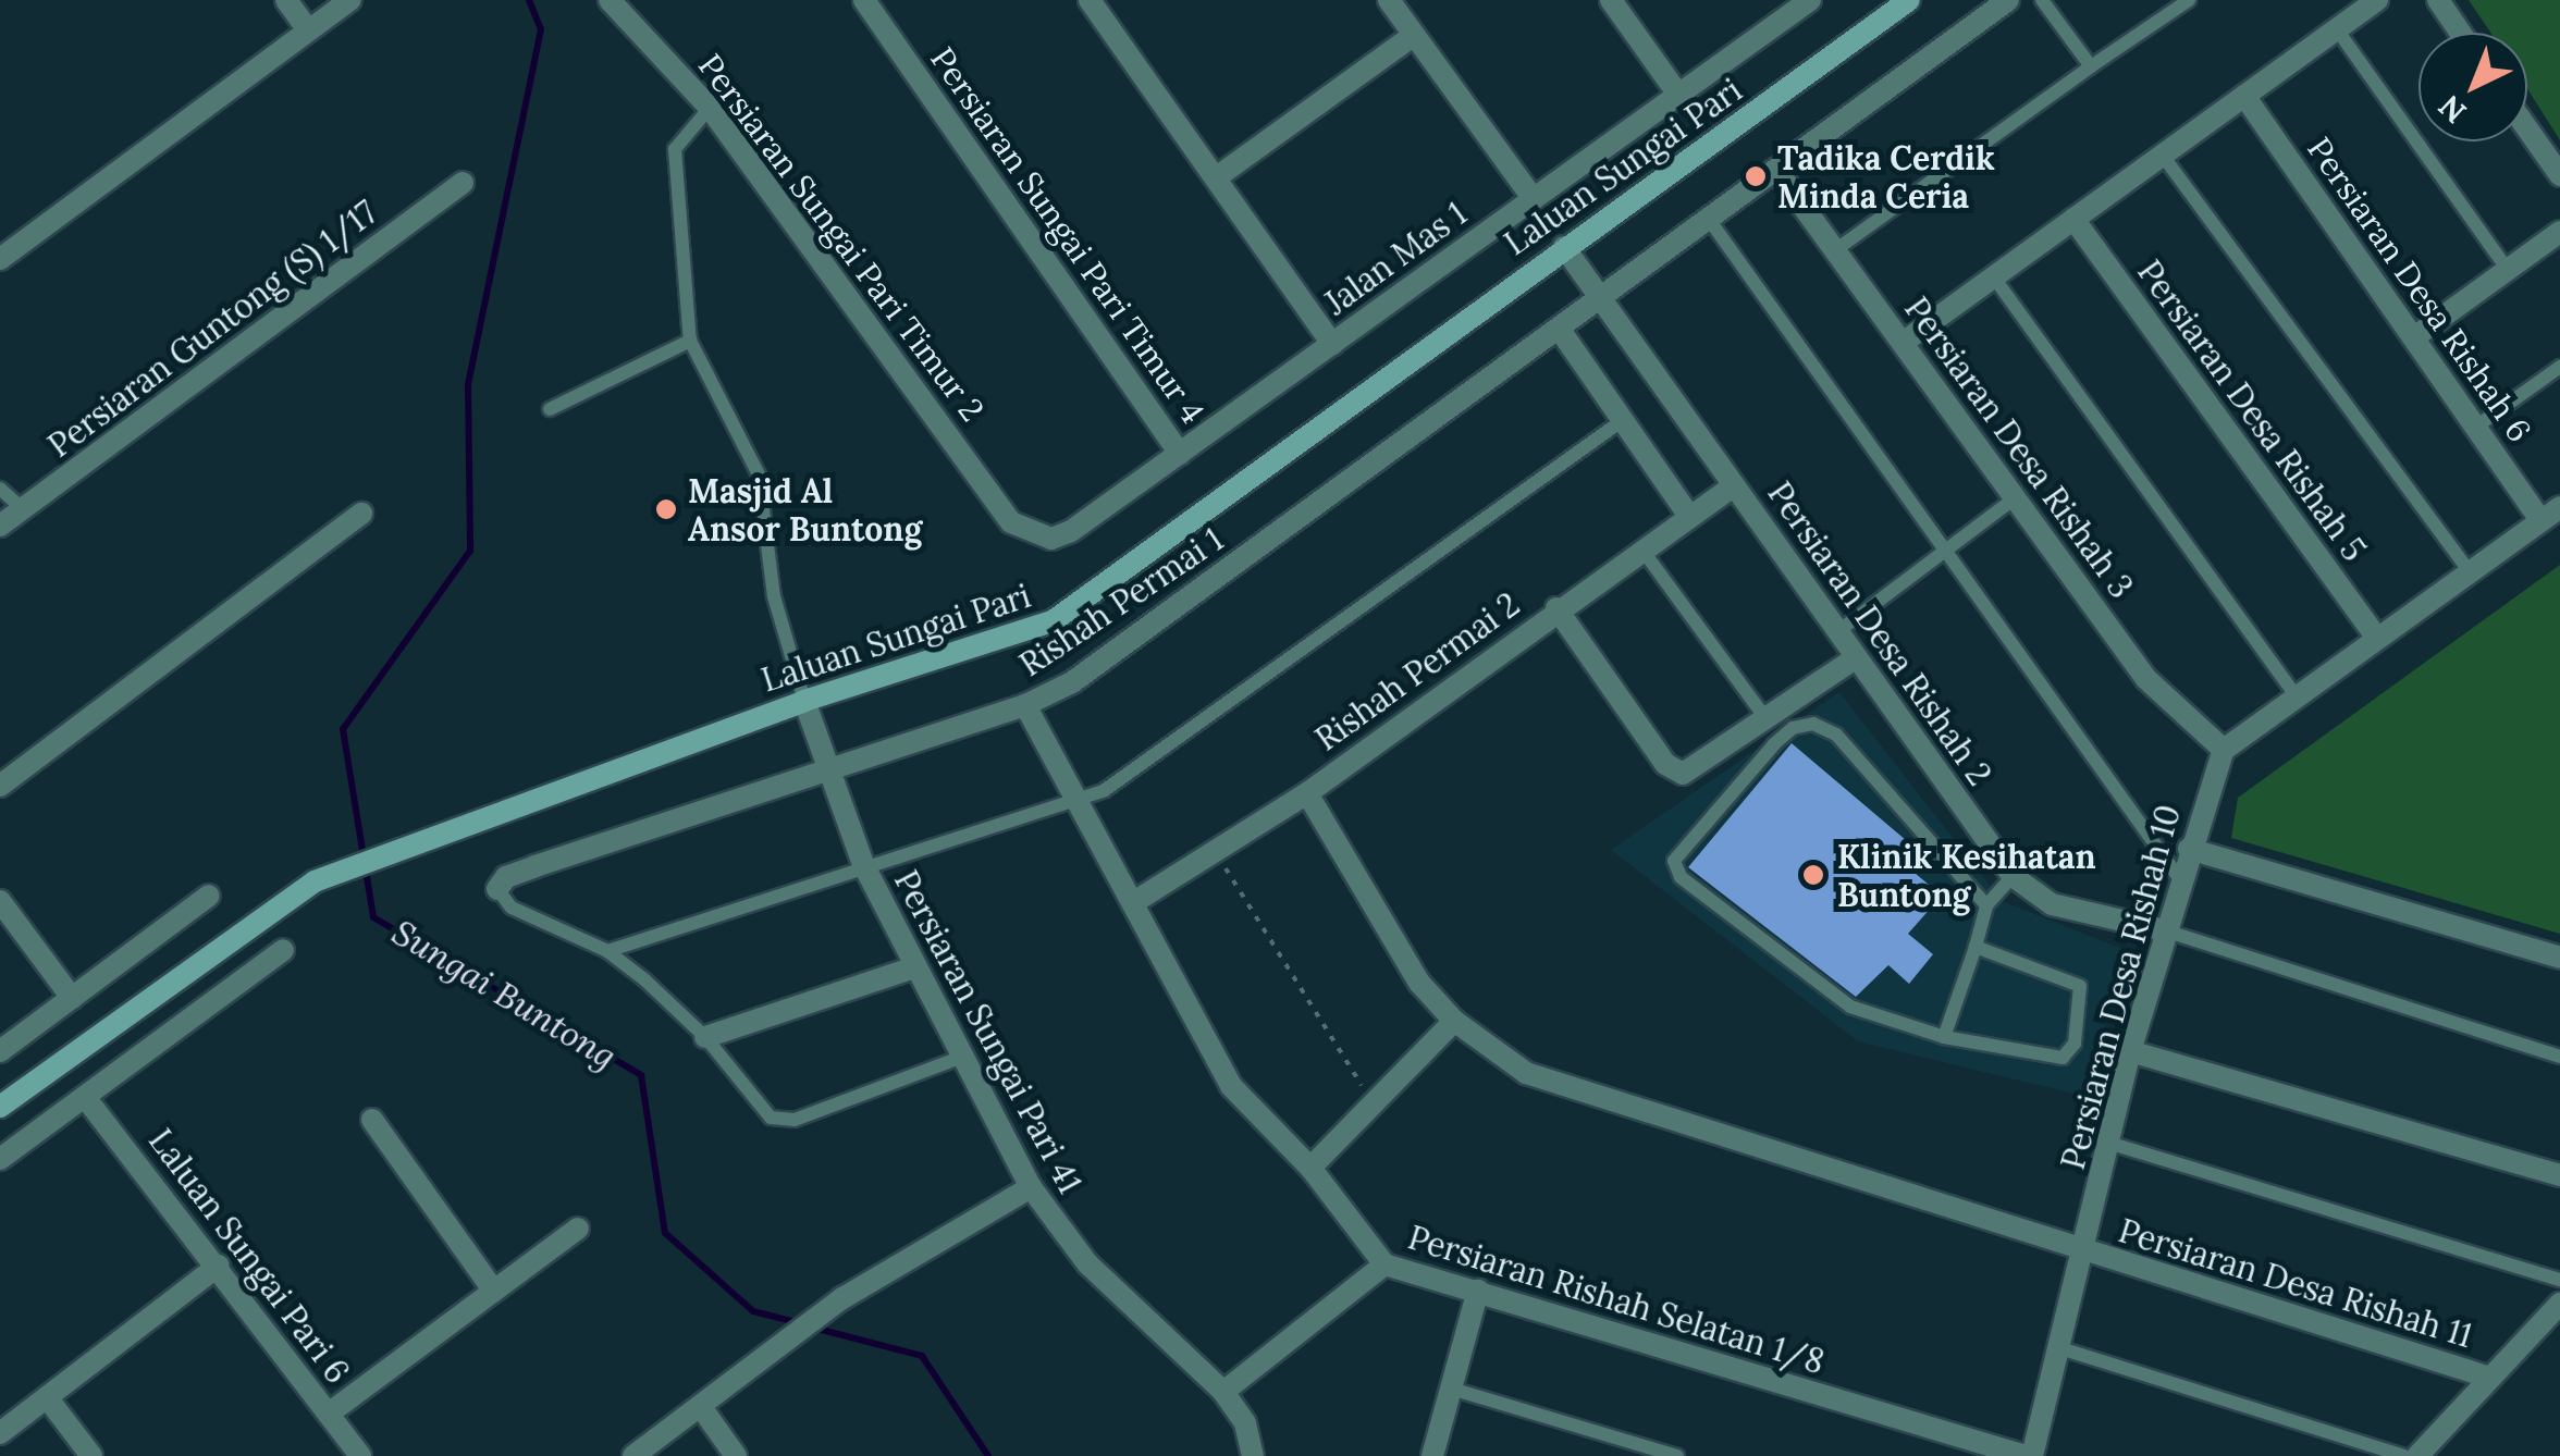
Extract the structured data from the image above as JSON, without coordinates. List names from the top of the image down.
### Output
{
  "streets": {
    "main road": ["Laluan Sungai Pari"],
    "street": [
      "Persiaran Sungai Pari Timur 4",
      "Persiaran Sungai Pari Timur 2",
      "Jalan Mas 1",
      "Persiaran Desa Rishah 6",
      "Persiaran Guntong (S) 1/17",
      "Persiaran Desa Rishah 5",
      "Persiaran Desa Rishah 3",
      "Rishah Permai 1",
      "Persiaran Desa Rishah 2",
      "Rishah Permai 2",
      "Persiaran Desa Rishah 10",
      "Persiaran Sungai Pari 41",
      "Laluan Sungai Pari 6",
      "Persiaran Desa Rishah 11",
      "Persiaran Rishah Selatan 1/8"
    ]
  },
  "crossings": [
    ["Laluan Sungai Pari", "Persiaran Desa Rishah 2"],
    ["Laluan Sungai Pari", "Persiaran Sungai Pari 41"],
    ["Persiaran Sungai Pari Timur 4", "Jalan Mas 1"],
    ["Persiaran Sungai Pari Timur 2", "Jalan Mas 1"],
    ["Persiaran Desa Rishah 3", "Rishah Permai 1"],
    ["Persiaran Desa Rishah 3", "Persiaran Desa Rishah 10"],
    ["Rishah Permai 1", "Persiaran Desa Rishah 2"],
    ["Rishah Permai 1", "Persiaran Sungai Pari 41"],
    ["Persiaran Desa Rishah 2", "Rishah Permai 2"],
    ["Persiaran Desa Rishah 2", "Persiaran Desa Rishah 10"],
    ["Rishah Permai 2", "Persiaran Desa Rishah 11"],
    ["Persiaran Desa Rishah 10", "Persiaran Desa Rishah 11"],
    ["Persiaran Desa Rishah 10", "Persiaran Rishah Selatan 1/8"],
    ["Persiaran Sungai Pari 41", "Persiaran Rishah Selatan 1/8"]
  ],
  "water": ["Sungai Buntong"],
  "places": ["Tadika Cerdik Minda Ceria", "Masjid Al Ansor Buntong", "Klinik Kesihatan Buntong"],
  "north": "bottom left"
}
